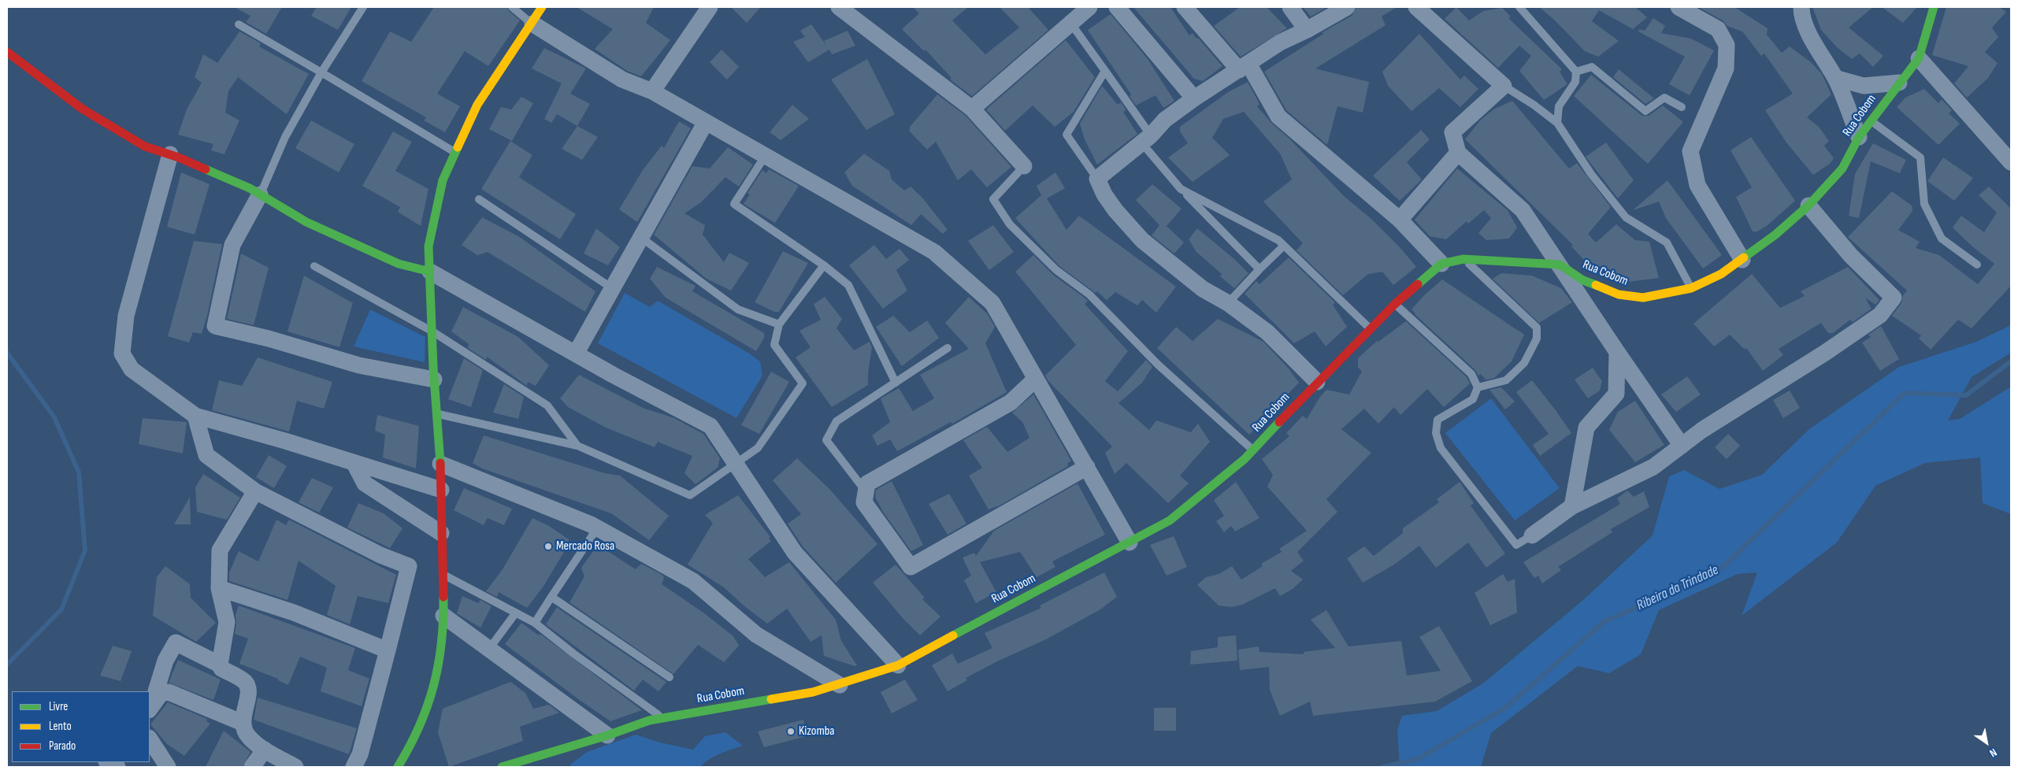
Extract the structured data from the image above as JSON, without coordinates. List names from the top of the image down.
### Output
{
  "streets": {
    "street": ["Rua Cobom"]
  },
  "water": ["Ribeira da Trindade"],
  "places": ["Mercado Rosa", "Kizomba"],
  "legend": ["Livre", "Lento", "Parado"],
  "north": "bottom right"
}
